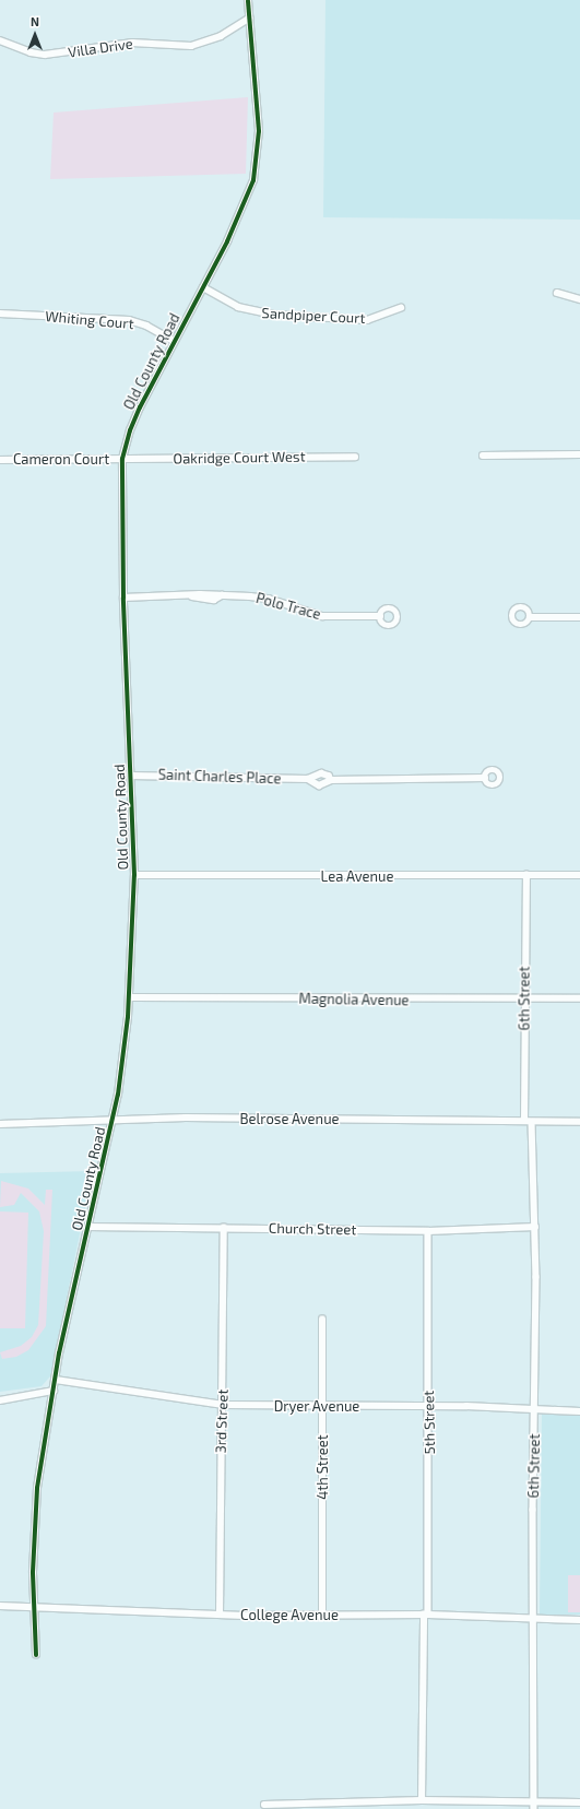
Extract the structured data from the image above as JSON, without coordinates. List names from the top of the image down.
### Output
{
  "streets": {
    "street": [
      "Villa Drive",
      "Sandpiper Court",
      "Whiting Court",
      "Old County Road",
      "Oakridge Court West",
      "Cameron Court",
      "Polo Trace",
      "Saint Charles Place",
      "Lea Avenue",
      "6th Street",
      "Magnolia Avenue",
      "Belrose Avenue",
      "Church Street",
      "Dryer Avenue",
      "3rd Street",
      "5th Street",
      "4th Street",
      "College Avenue"
    ]
  },
  "crossings": [
    ["Villa Drive", "Old County Road"],
    ["Sandpiper Court", "Old County Road"],
    ["Whiting Court", "Old County Road"],
    ["Old County Road", "Oakridge Court West"],
    ["Old County Road", "Cameron Court"],
    ["Old County Road", "Polo Trace"],
    ["Old County Road", "Saint Charles Place"],
    ["Old County Road", "Lea Avenue"],
    ["Old County Road", "Magnolia Avenue"],
    ["Old County Road", "Belrose Avenue"],
    ["Old County Road", "Church Street"],
    ["Old County Road", "Dryer Avenue"],
    ["Old County Road", "College Avenue"],
    ["Oakridge Court West", "Cameron Court"],
    ["Lea Avenue", "6th Street"],
    ["6th Street", "Magnolia Avenue"],
    ["6th Street", "Belrose Avenue"],
    ["6th Street", "Church Street"],
    ["6th Street", "Dryer Avenue"],
    ["6th Street", "College Avenue"],
    ["Church Street", "3rd Street"],
    ["Church Street", "5th Street"],
    ["Dryer Avenue", "3rd Street"],
    ["Dryer Avenue", "5th Street"],
    ["Dryer Avenue", "4th Street"],
    ["3rd Street", "College Avenue"],
    ["5th Street", "College Avenue"],
    ["4th Street", "College Avenue"]
  ],
  "north": "top"
}
